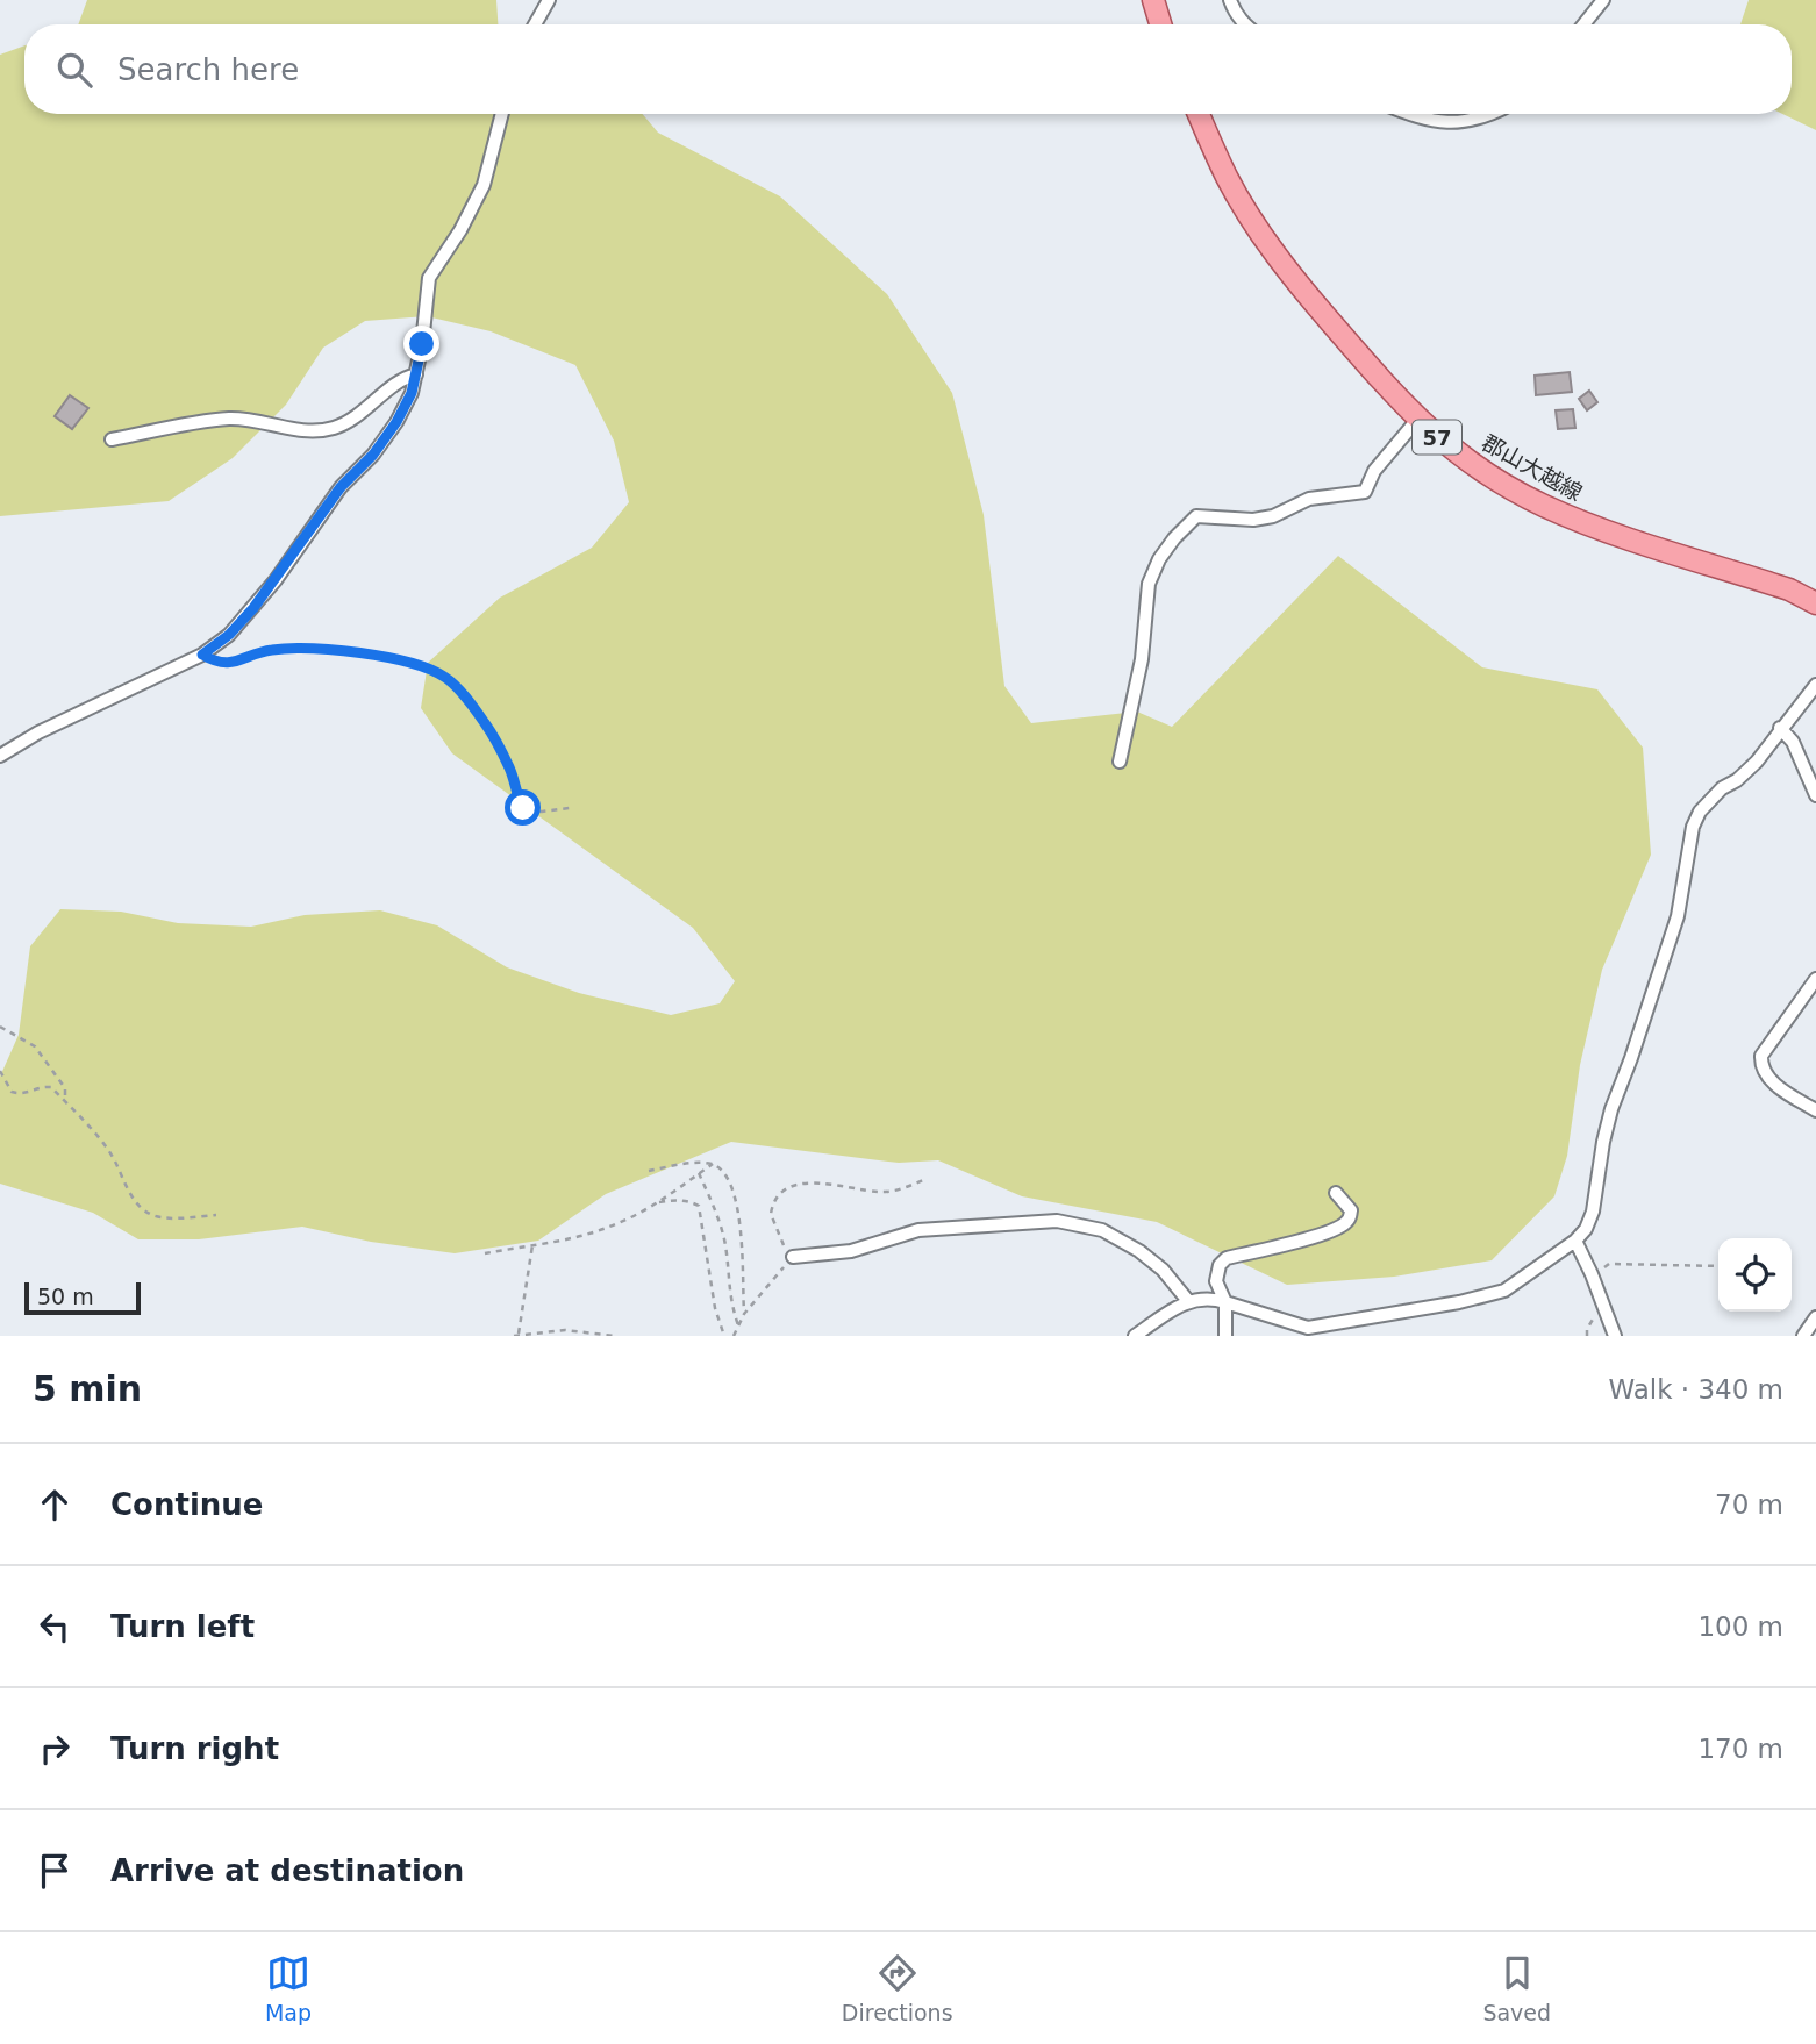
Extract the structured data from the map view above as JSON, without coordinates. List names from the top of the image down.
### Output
{
  "streets": {
    "main road": ["57", "郡山大越線"]
  },
  "scale_bar": "50 m",
  "page": {
    "search": "Search here",
    "scale": "50 m",
    "heading": ["5 min", "Walk · 340 m"],
    "list": [
      ["Continue", "70 m"],
      ["Turn left", "100 m"],
      ["Turn right", "170 m"],
      "Arrive at destination"
    ],
    "nav": ["Map", "Directions", "Saved"]
  }
}
